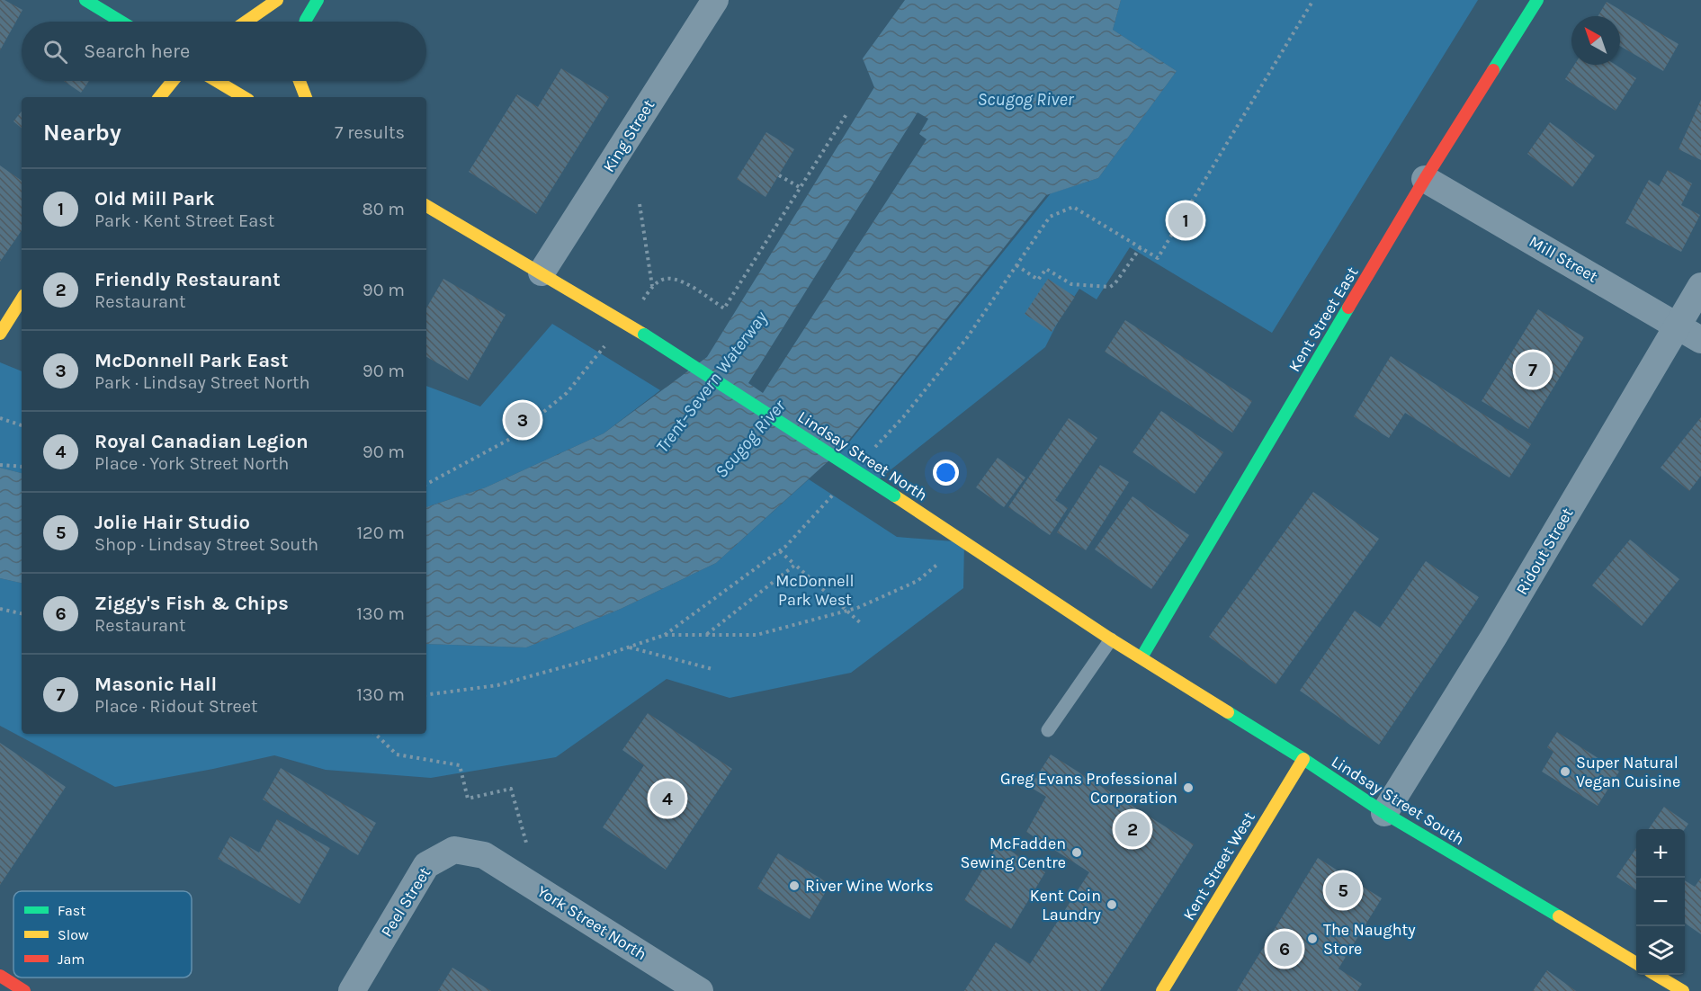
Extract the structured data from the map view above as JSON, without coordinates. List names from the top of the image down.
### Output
{
  "streets": {
    "main road": [
      "Kent Street East",
      "Lindsay Street North",
      "Lindsay Street South",
      "Kent Street West"
    ],
    "street": [
      "King Street",
      "Mill Street",
      "Ridout Street",
      "Peel Street",
      "York Street North"
    ]
  },
  "crossings": [
    ["King Street", "Lindsay Street North"],
    ["Mill Street", "Kent Street East"],
    ["Mill Street", "Ridout Street"],
    ["Kent Street East", "Lindsay Street North"],
    ["Kent Street East", "Lindsay Street South"],
    ["Lindsay Street North", "Lindsay Street South"],
    ["Ridout Street", "Lindsay Street South"],
    ["Lindsay Street South", "Kent Street West"],
    ["Peel Street", "York Street North"]
  ],
  "water": ["Scugog River", "Trent–Severn Waterway"],
  "parks": ["McDonnell Park West"],
  "places": [
    "Super Natural Vegan Cuisine",
    "Greg Evans Professional Corporation",
    "McFadden Sewing Centre",
    "River Wine Works",
    "Kent Coin Laundry",
    "The Naughty Store"
  ],
  "legend": ["Fast", "Slow", "Jam"],
  "north": "top left",
  "page": {
    "search": "Search here",
    "heading": ["Nearby", "7 results"],
    "list": [
      {
        "mark": "1",
        "name": "Old Mill Park",
        "note": "Park · Kent Street East",
        "value": "80 m"
      },
      {
        "mark": "2",
        "name": "Friendly Restaurant",
        "note": "Restaurant",
        "value": "90 m"
      },
      {
        "mark": "3",
        "name": "McDonnell Park East",
        "note": "Park · Lindsay Street North",
        "value": "90 m"
      },
      {
        "mark": "4",
        "name": "Royal Canadian Legion",
        "note": "Place · York Street North",
        "value": "90 m"
      },
      {
        "mark": "5",
        "name": "Jolie Hair Studio",
        "note": "Shop · Lindsay Street South",
        "value": "120 m"
      },
      {
        "mark": "6",
        "name": "Ziggy's Fish & Chips",
        "note": "Restaurant",
        "value": "130 m"
      },
      {
        "mark": "7",
        "name": "Masonic Hall",
        "note": "Place · Ridout Street",
        "value": "130 m"
      }
    ],
    "pins": [
      "1",
      "7",
      "3",
      "4",
      "2",
      "5",
      "6"
    ],
    "map_buttons": ["+", "−"]
  }
}
